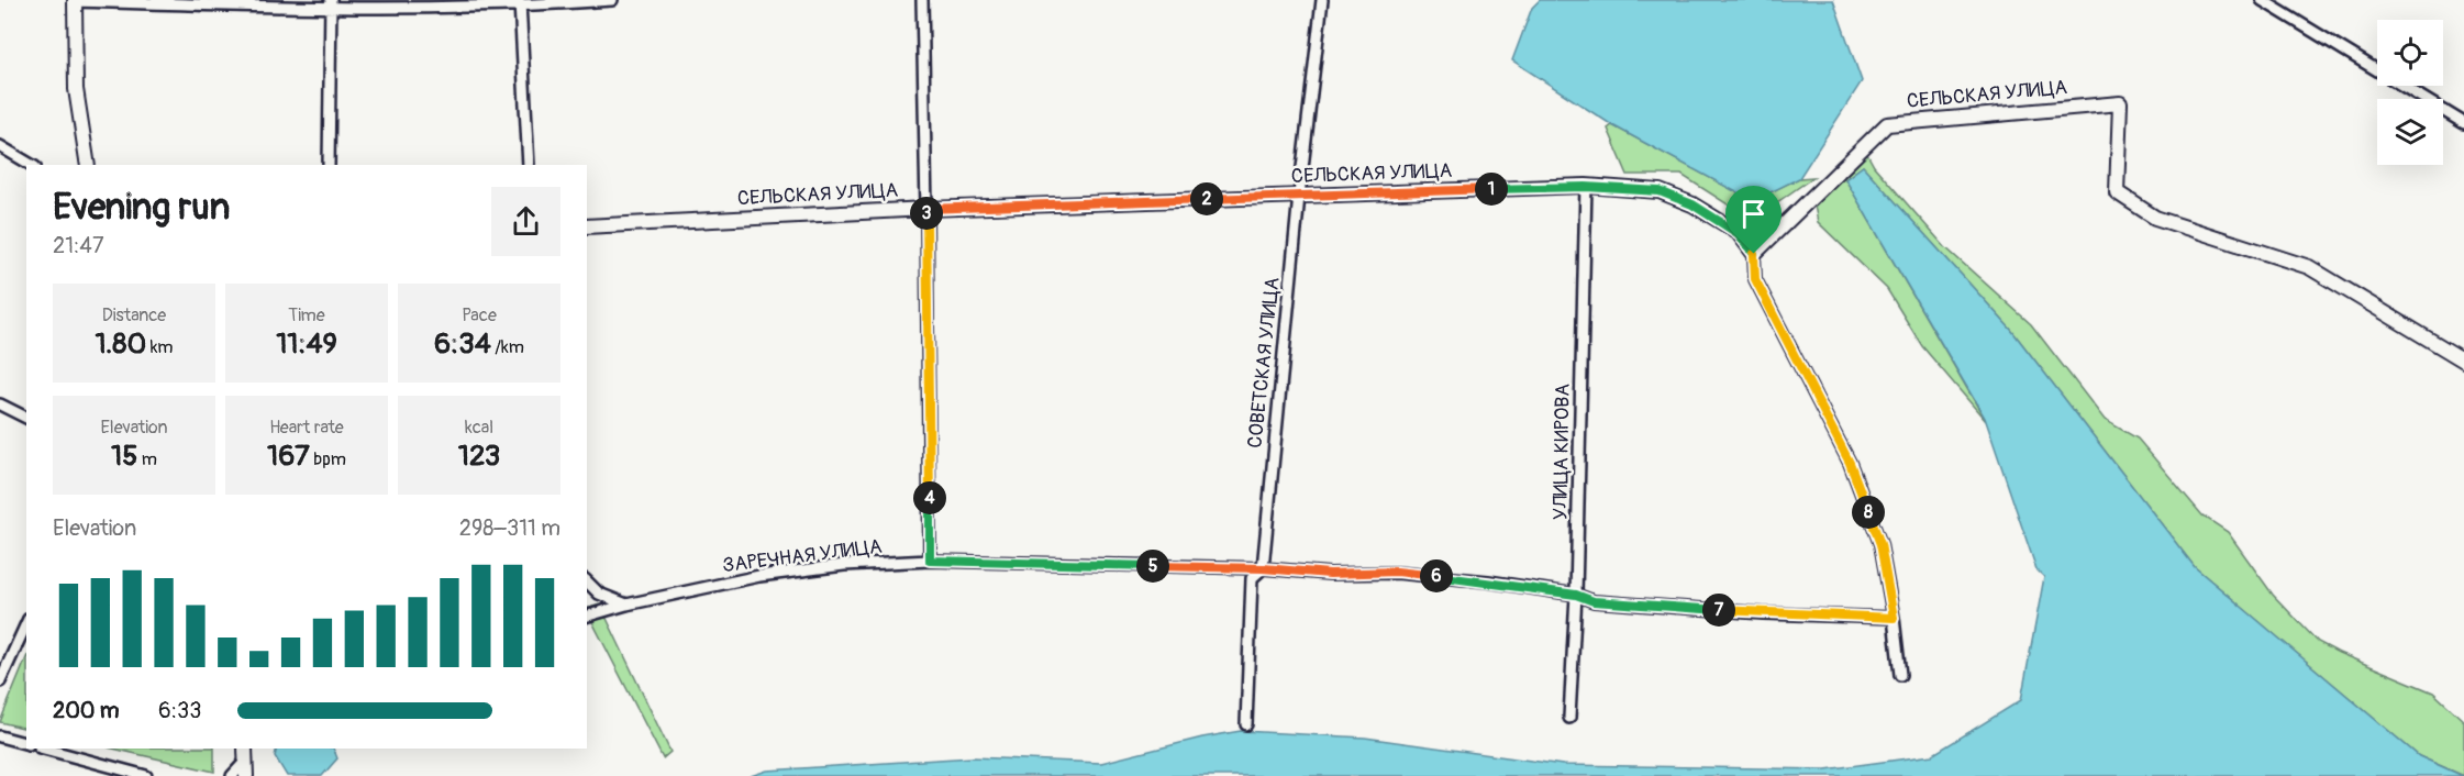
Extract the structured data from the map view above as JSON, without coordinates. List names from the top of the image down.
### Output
{
  "streets": {
    "street": [
      "СЕЛЬСКАЯ УЛИЦА",
      "СОВЕТСКАЯ УЛИЦА",
      "УЛИЦА КИРОВА",
      "ЗАРЕЧНАЯ УЛИЦА"
    ]
  },
  "crossings": [
    ["СЕЛЬСКАЯ УЛИЦА", "СОВЕТСКАЯ УЛИЦА"],
    ["СЕЛЬСКАЯ УЛИЦА", "УЛИЦА КИРОВА"],
    ["СОВЕТСКАЯ УЛИЦА", "ЗАРЕЧНАЯ УЛИЦА"],
    ["УЛИЦА КИРОВА", "ЗАРЕЧНАЯ УЛИЦА"]
  ],
  "page": {
    "heading": ["Evening run", "21:47"],
    "pins": [
      "1",
      "2",
      "3",
      "4",
      "8",
      "5",
      "6",
      "7"
    ],
    "stats": [
      ["Distance", "1.80 km"],
      ["Time", "11:49"],
      ["Pace", "6:34 /km"],
      ["Elevation", "15 m"],
      ["Heart rate", "167 bpm"],
      ["kcal", "123"]
    ],
    "chart": ["Elevation", "298–311 m"],
    "list": [
      {
        "name": "200 m",
        "note": "6:33"
      }
    ]
  }
}
